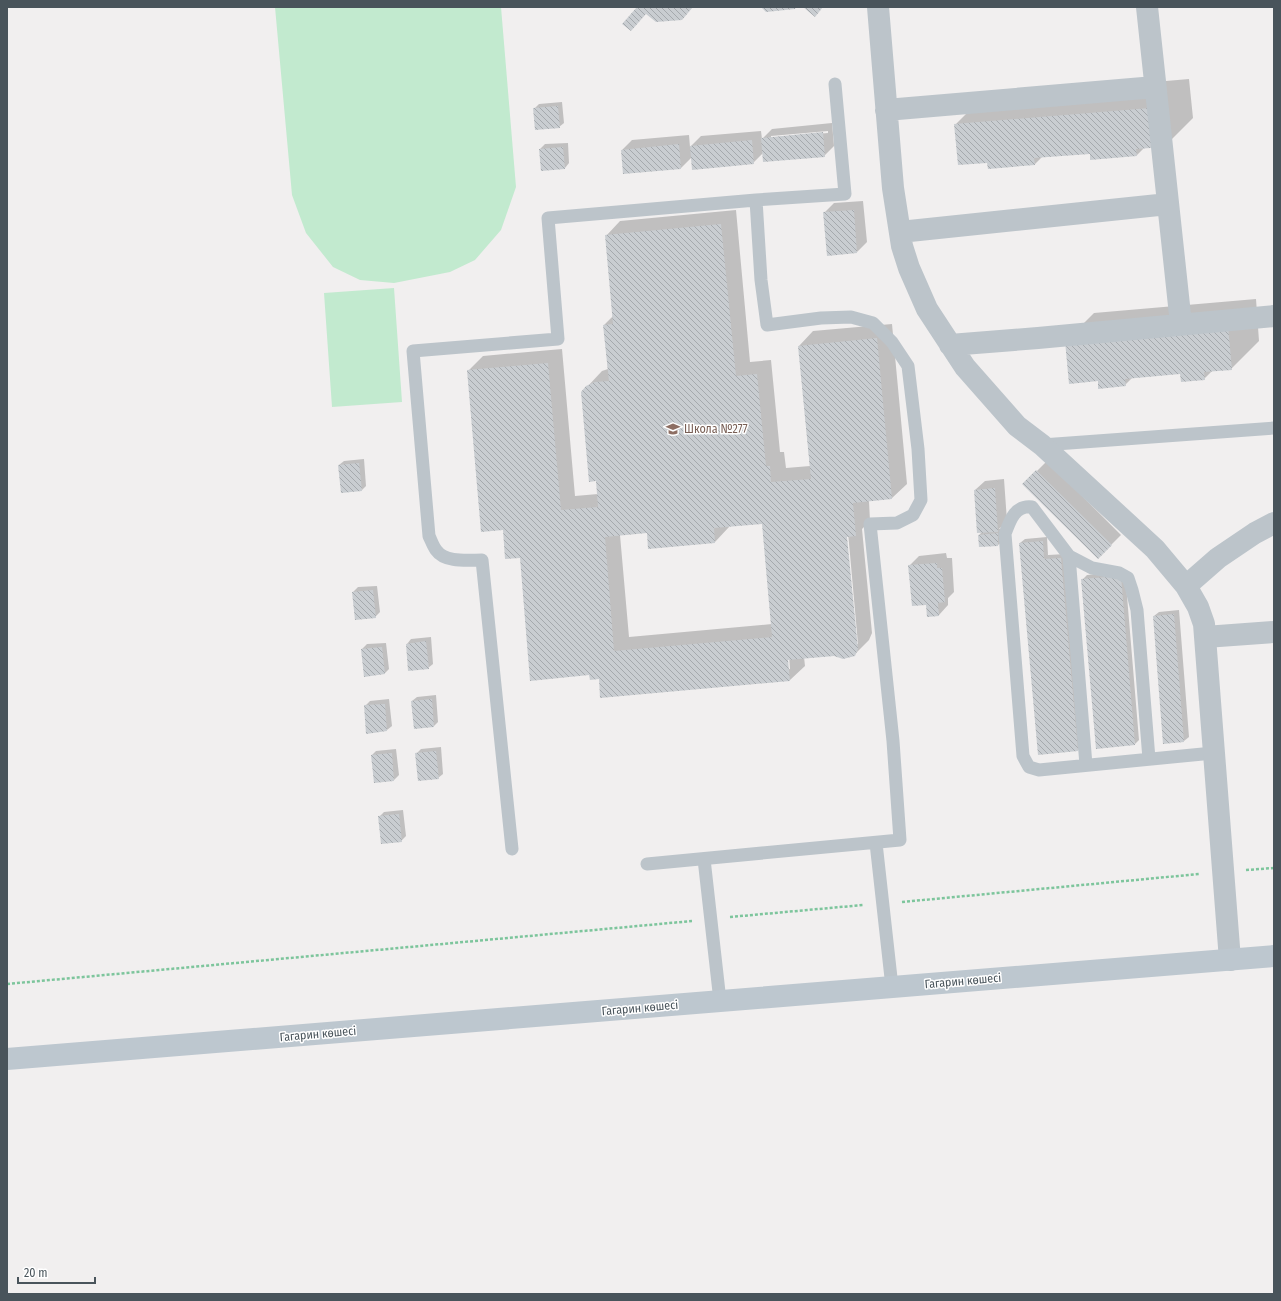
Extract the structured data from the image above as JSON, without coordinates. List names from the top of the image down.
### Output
{
  "streets": {
    "street": ["Гагарин көшесі"]
  },
  "places": {
    "school or university": ["Школа №277"]
  },
  "scale_bar": "20 m"
}
